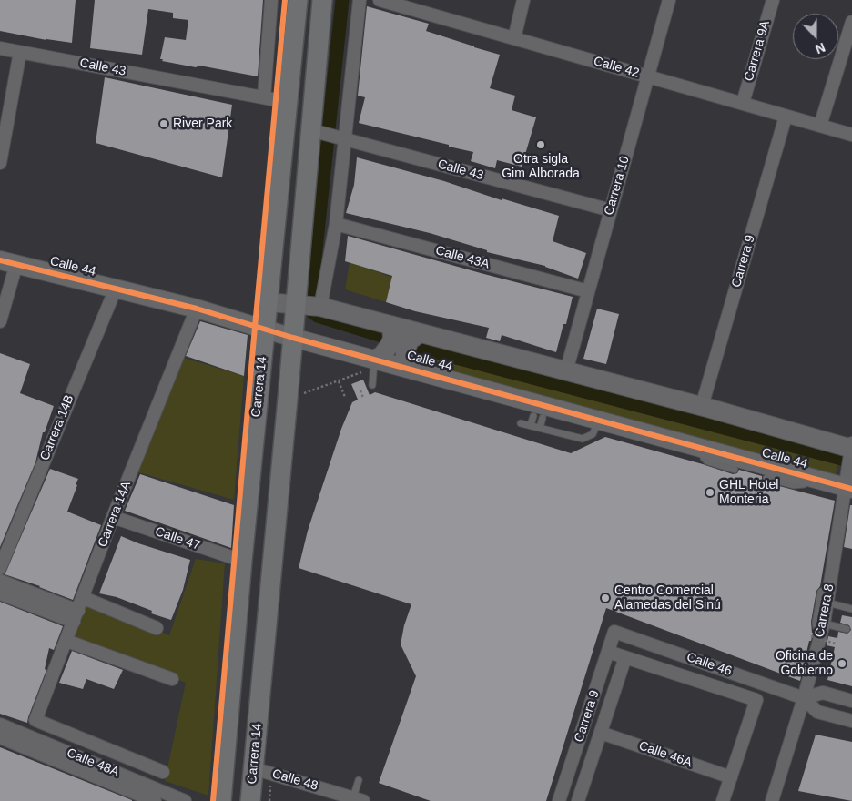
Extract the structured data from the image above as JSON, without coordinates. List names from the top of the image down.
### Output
{
  "streets": {
    "main road": ["Carrera 14"],
    "street": [
      "Carrera 9A",
      "Calle 43",
      "Calle 42",
      "Carrera 10",
      "Calle 43A",
      "Carrera 9",
      "Calle 44",
      "Carrera 14B",
      "Carrera 14A",
      "Calle 47",
      "Carrera 8",
      "Calle 46",
      "Calle 46A",
      "Calle 48A",
      "Calle 48"
    ]
  },
  "crossings": [
    ["Carrera 9A", "Calle 42"],
    ["Calle 43", "Carrera 10"],
    ["Calle 43", "Carrera 14"],
    ["Calle 42", "Carrera 10"],
    ["Calle 42", "Carrera 9"],
    ["Carrera 10", "Calle 43A"],
    ["Carrera 10", "Calle 44"],
    ["Carrera 9", "Calle 44"],
    ["Carrera 9", "Calle 46"],
    ["Carrera 9", "Calle 46A"],
    ["Calle 44", "Carrera 14"],
    ["Calle 44", "Carrera 14B"],
    ["Calle 44", "Carrera 14A"],
    ["Calle 44", "Carrera 8"],
    ["Carrera 14", "Calle 47"],
    ["Carrera 14", "Calle 48"],
    ["Carrera 14A", "Calle 47"],
    ["Carrera 14A", "Calle 48A"],
    ["Carrera 8", "Calle 46"]
  ],
  "places": [
    "River Park",
    "Otra sigla Gim Alborada",
    "GHL Hotel Monteria",
    "Centro Comercial Alamedas del Sinú",
    "Oficina de Gobierno"
  ],
  "north": "bottom"
}
